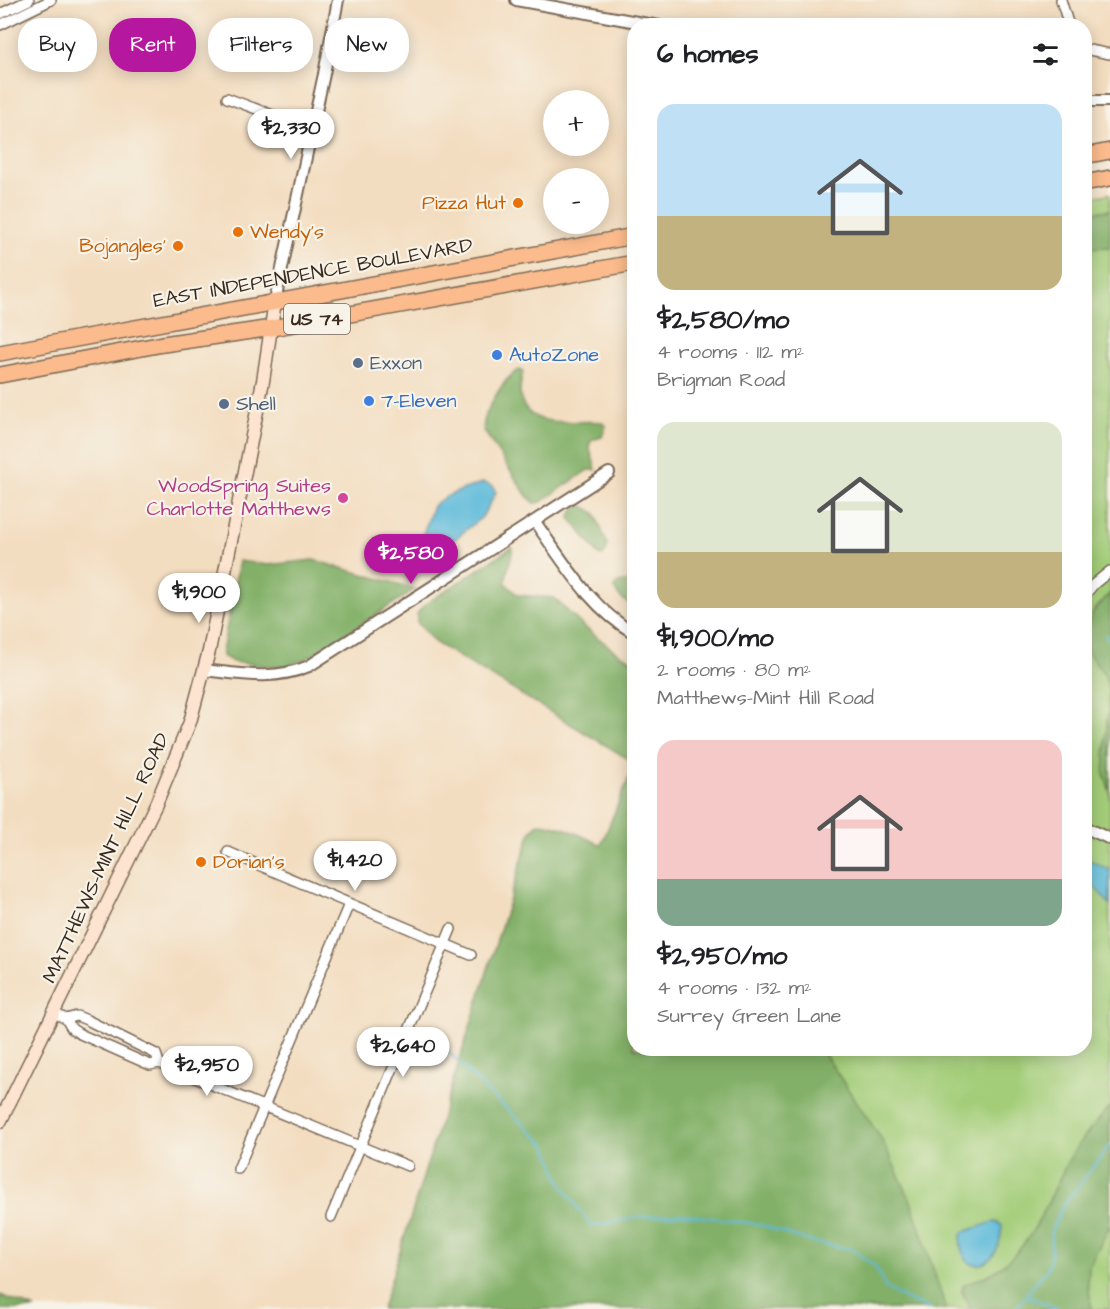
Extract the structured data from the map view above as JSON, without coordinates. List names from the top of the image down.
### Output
{
  "streets": {
    "highway": ["EAST INDEPENDENCE BOULEVARD", "US 74"],
    "main road": ["MATTHEWS-MINT HILL ROAD"]
  },
  "crossings": [
    ["EAST INDEPENDENCE BOULEVARD", "MATTHEWS-MINT HILL ROAD"],
    ["US 74", "MATTHEWS-MINT HILL ROAD"]
  ],
  "places": [
    "Pizza Hut",
    "Wendy's",
    "Bojangles'",
    "AutoZone",
    "Exxon",
    "7-Eleven",
    "Shell",
    "WoodSpring Suites Charlotte Matthews",
    "Dorian's"
  ],
  "page": {
    "chip": [
      "Buy",
      "Rent",
      "Filters",
      "New"
    ],
    "heading": "6 homes",
    "map_buttons": ["+", "−"],
    "list": [
      {
        "name": "$2,580/mo",
        "note": "4 rooms · 112 m² · Brigman Road"
      },
      {
        "name": "$1,900/mo",
        "note": "2 rooms · 80 m² · Matthews-Mint Hill Road"
      },
      {
        "name": "$2,950/mo",
        "note": "4 rooms · 132 m² · Surrey Green Lane"
      }
    ],
    "price": [
      "$2,330",
      "$2,580",
      "$1,900",
      "$1,420",
      "$2,640",
      "$2,950"
    ]
  }
}
